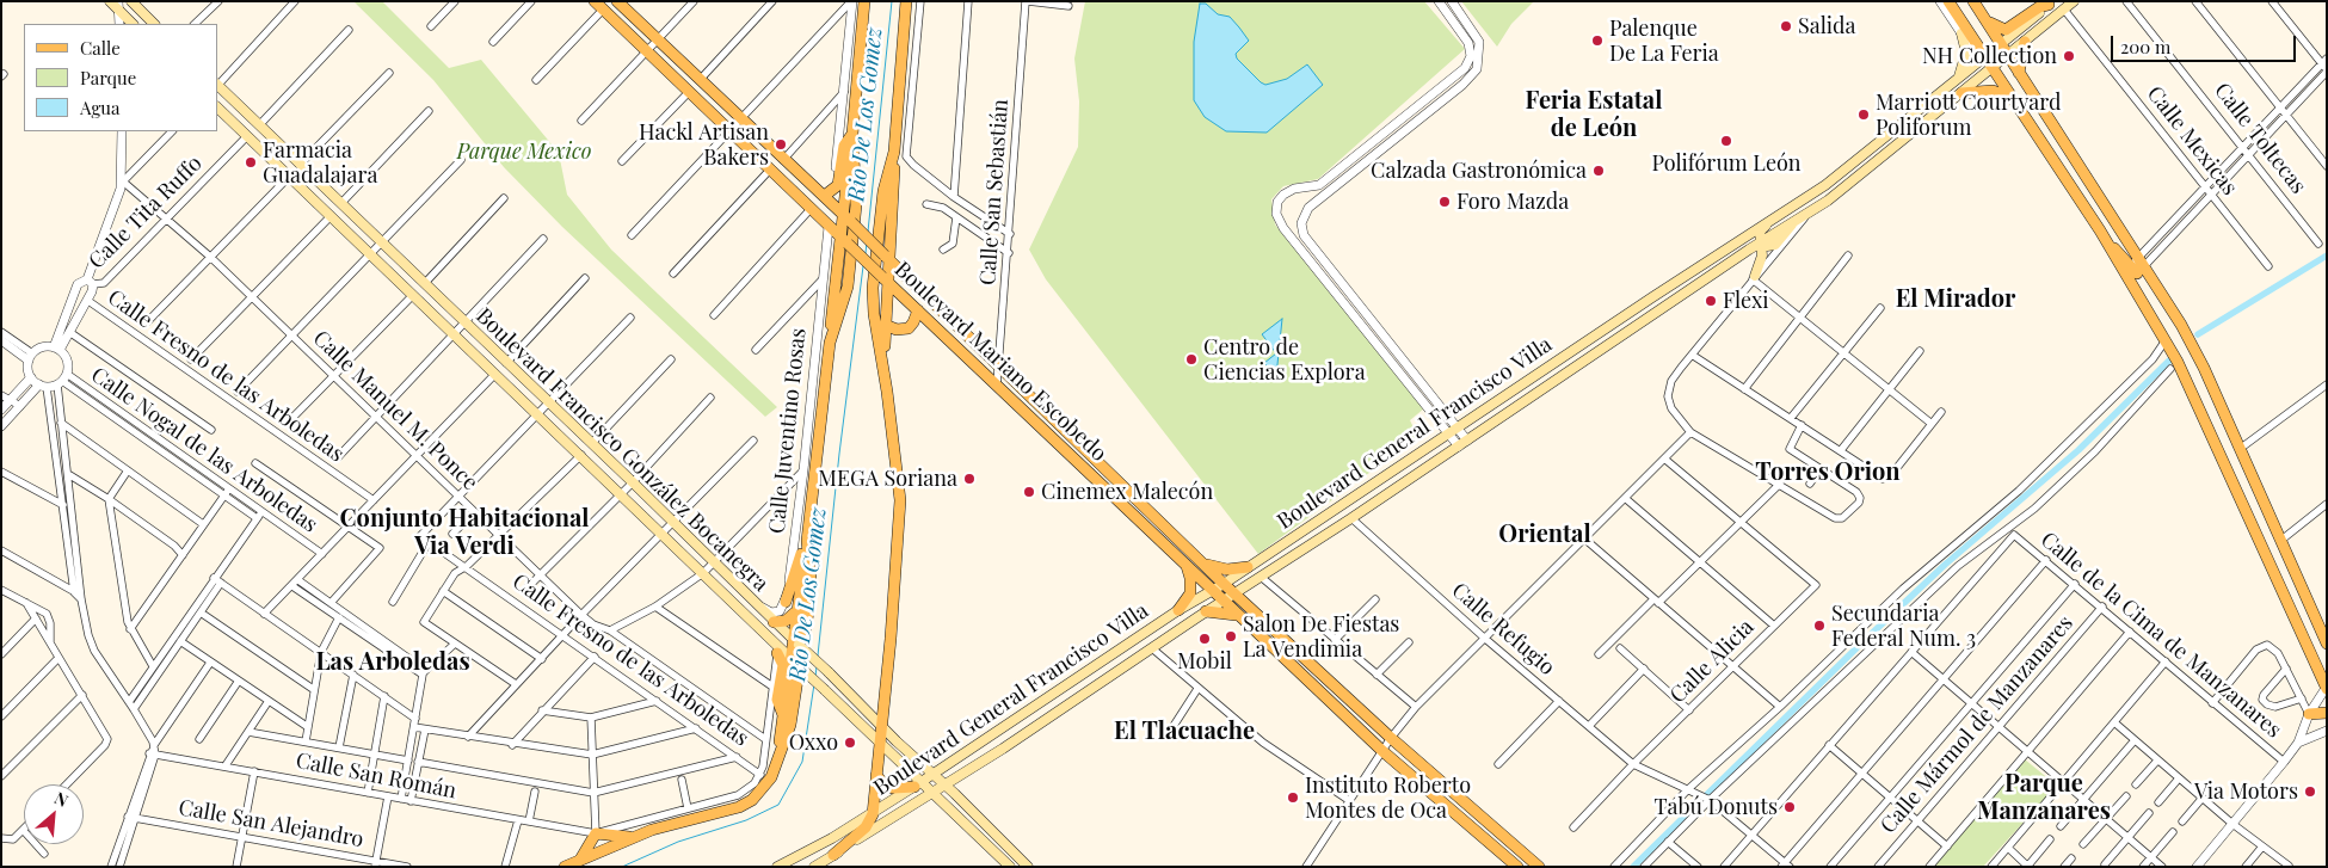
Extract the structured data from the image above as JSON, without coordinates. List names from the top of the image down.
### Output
{
  "streets": {
    "main road": ["Boulevard Mariano Escobedo", "Boulevard General Francisco Villa", "Boulevard Francisco González Bocanegra"],
    "street": [
      "Calle Toltecas",
      "Calle Mexicas",
      "Calle San Sebastián",
      "Calle Tita Ruffo",
      "Calle Fresno de las Arboledas",
      "Calle Manuel M. Ponce",
      "Calle Juventino Rosas",
      "Calle Nogal de las Arboledas",
      "Calle Refugio",
      "Calle de la Cima de Manzanares",
      "Calle Alicia",
      "Calle Mármol de Manzanares",
      "Calle San Román",
      "Calle San Alejandro"
    ]
  },
  "crossings": [
    ["Calle San Sebastián", "Boulevard Mariano Escobedo"],
    ["Calle Tita Ruffo", "Calle Manuel M. Ponce"],
    ["Calle Tita Ruffo", "Boulevard Francisco González Bocanegra"],
    ["Boulevard Mariano Escobedo", "Calle Juventino Rosas"],
    ["Boulevard Mariano Escobedo", "Boulevard General Francisco Villa"],
    ["Calle Fresno de las Arboledas", "Calle Manuel M. Ponce"],
    ["Boulevard General Francisco Villa", "Boulevard Francisco González Bocanegra"],
    ["Boulevard General Francisco Villa", "Calle Refugio"],
    ["Calle Refugio", "Calle Alicia"],
    ["Calle de la Cima de Manzanares", "Calle Mármol de Manzanares"]
  ],
  "districts": [
    "Feria Estatal de León",
    "El Mirador",
    "Torres Orion",
    "Conjunto Habitacional Via Verdi",
    "Oriental",
    "Las Arboledas",
    "El Tlacuache",
    "Parque Manzanares"
  ],
  "water": ["Rio De Los Gomez"],
  "parks": ["Parque Mexico"],
  "places": [
    "Salida",
    "Palenque De La Feria",
    "NH Collection",
    "Marriott Courtyard Poliforum",
    "Polifórum León",
    "Hackl Artisan Bakers",
    "Farmacia Guadalajara",
    "Calzada Gastronómica",
    "Foro Mazda",
    "Flexi",
    "Centro de Ciencias Explora",
    "MEGA Soriana",
    "Cinemex Malecón",
    "Secundaria Federal Num. 3",
    "Salon De Fiestas La Vendimia",
    "Mobil",
    "Oxxo",
    "Via Motors",
    "Instituto Roberto Montes de Oca",
    "Tabú Donuts"
  ],
  "legend": ["Calle", "Parque", "Agua"],
  "scale_bar": "200 m",
  "north": "top right"
}
